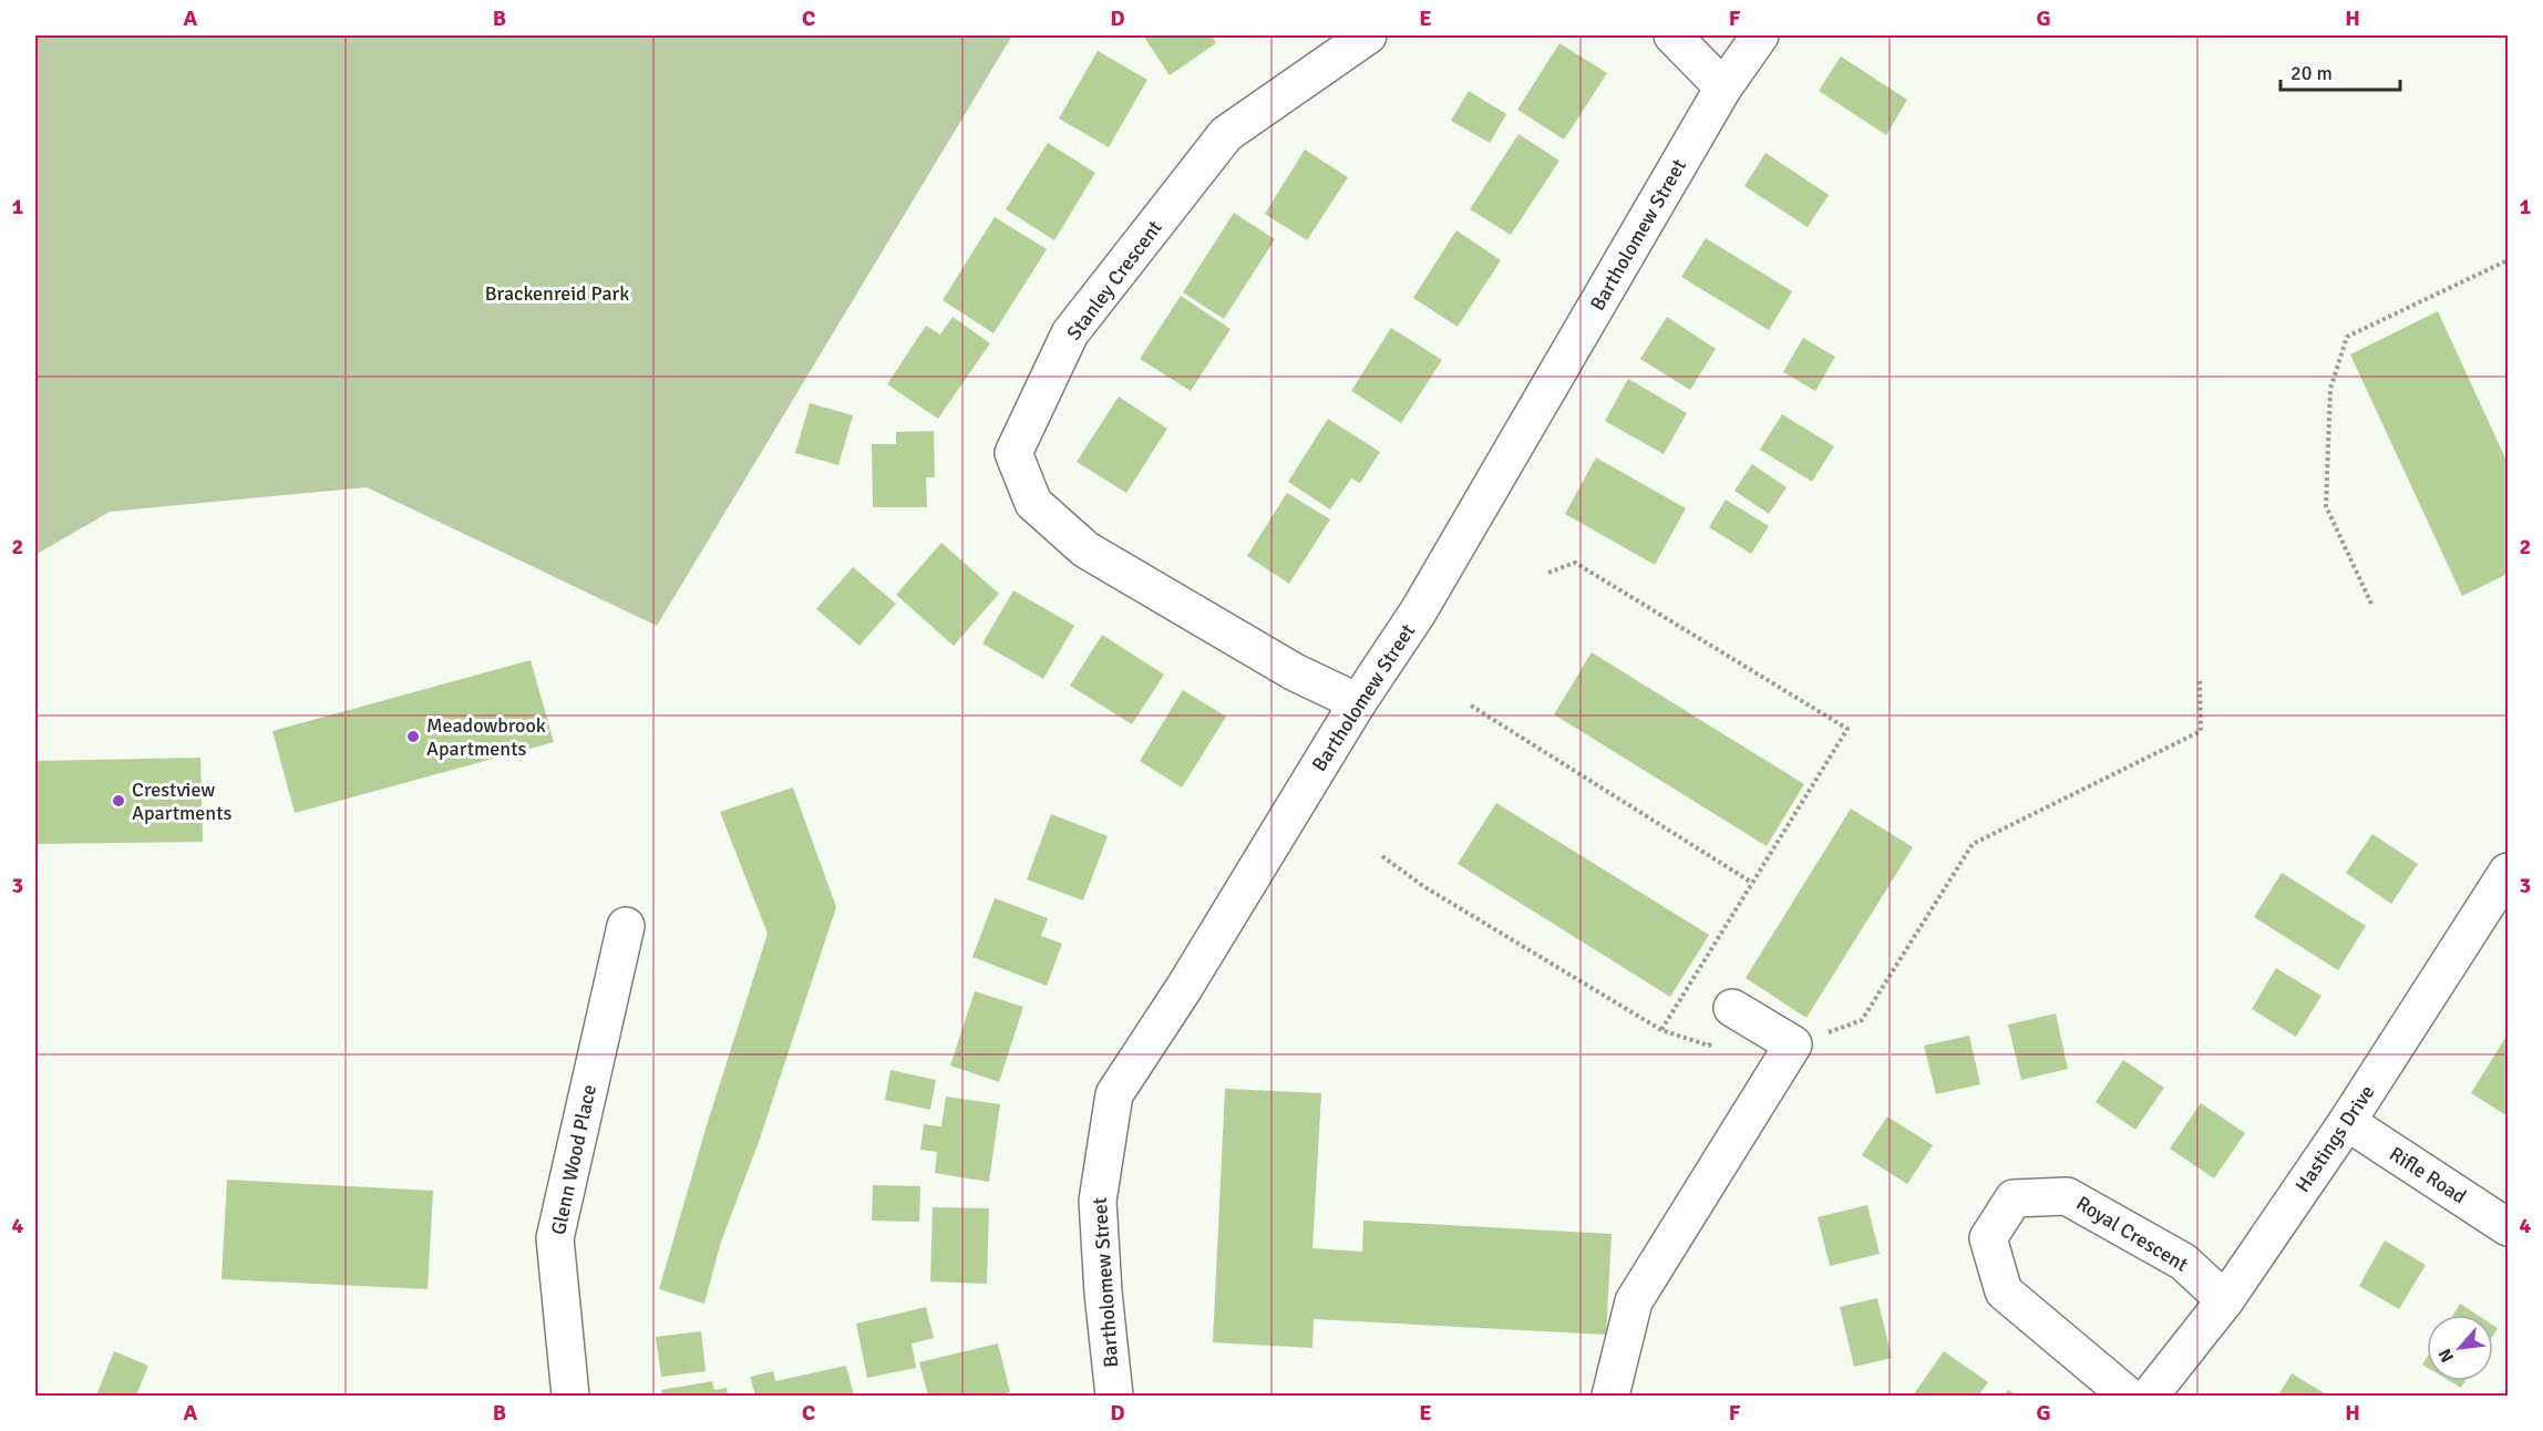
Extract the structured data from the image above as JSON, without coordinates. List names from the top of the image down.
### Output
{
  "streets": {
    "street": [
      "Bartholomew Street",
      "Stanley Crescent",
      "Hastings Drive",
      "Glenn Wood Place",
      "Rifle Road",
      "Royal Crescent"
    ]
  },
  "crossings": [
    ["Bartholomew Street", "Stanley Crescent"],
    ["Hastings Drive", "Rifle Road"],
    ["Hastings Drive", "Royal Crescent"]
  ],
  "parks": ["Brackenreid Park"],
  "places": ["Meadowbrook Apartments", "Crestview Apartments"],
  "scale_bar": "20 m",
  "north": "bottom left",
  "grid": {
    "columns": [
      "A",
      "B",
      "C",
      "D",
      "E",
      "F",
      "G",
      "H"
    ],
    "rows": [
      "1",
      "2",
      "3",
      "4"
    ]
  }
}
